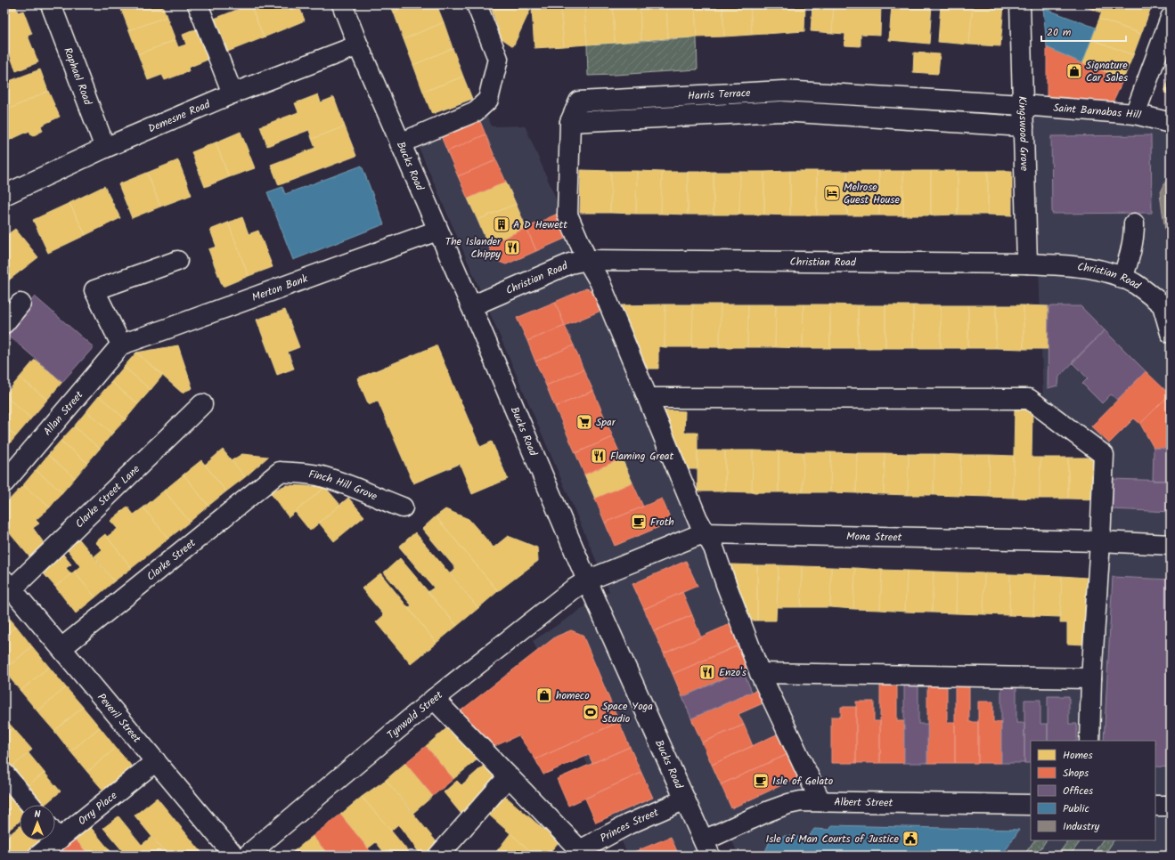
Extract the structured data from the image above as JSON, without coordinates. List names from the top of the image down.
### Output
{
  "streets": {
    "street": [
      "Raphael Road",
      "Harris Terrace",
      "Saint Barnabas Hill",
      "Demesne Road",
      "Kingswood Grove",
      "Bucks Road",
      "Christian Road",
      "Merton Bank",
      "Allan Street",
      "Finch Hill Grove",
      "Clarke Street Lane",
      "Mona Street",
      "Clarke Street",
      "Tynwald Street",
      "Peveril Street",
      "Albert Street",
      "Orry Place",
      "Princes Street"
    ]
  },
  "crossings": [
    ["Raphael Road", "Demesne Road"],
    ["Harris Terrace", "Saint Barnabas Hill"],
    ["Harris Terrace", "Kingswood Grove"],
    ["Harris Terrace", "Christian Road"],
    ["Harris Terrace", "Mona Street"],
    ["Harris Terrace", "Albert Street"],
    ["Saint Barnabas Hill", "Kingswood Grove"],
    ["Demesne Road", "Bucks Road"],
    ["Kingswood Grove", "Christian Road"],
    ["Bucks Road", "Christian Road"],
    ["Bucks Road", "Merton Bank"],
    ["Bucks Road", "Mona Street"],
    ["Bucks Road", "Tynwald Street"],
    ["Bucks Road", "Albert Street"],
    ["Bucks Road", "Princes Street"],
    ["Merton Bank", "Allan Street"],
    ["Finch Hill Grove", "Clarke Street"],
    ["Clarke Street Lane", "Peveril Street"],
    ["Mona Street", "Tynwald Street"],
    ["Clarke Street", "Peveril Street"],
    ["Peveril Street", "Orry Place"]
  ],
  "places": {
    "shop": ["Signature Car Sales", "homeco"],
    "hotel": ["Melrose Guest House"],
    "building": ["A D Hewett"],
    "restaurant": ["The Islander Chippy", "Flaming Great", "Enzo's"],
    "supermarket": ["Spar"],
    "cafe": ["Froth", "Isle of Gelato"],
    "sports": ["Space Yoga Studio"],
    "public building": ["Isle of Man Courts of Justice"]
  },
  "legend": [
    "Homes",
    "Shops",
    "Offices",
    "Public",
    "Industry"
  ],
  "scale_bar": "20 m",
  "north": "top"
}
